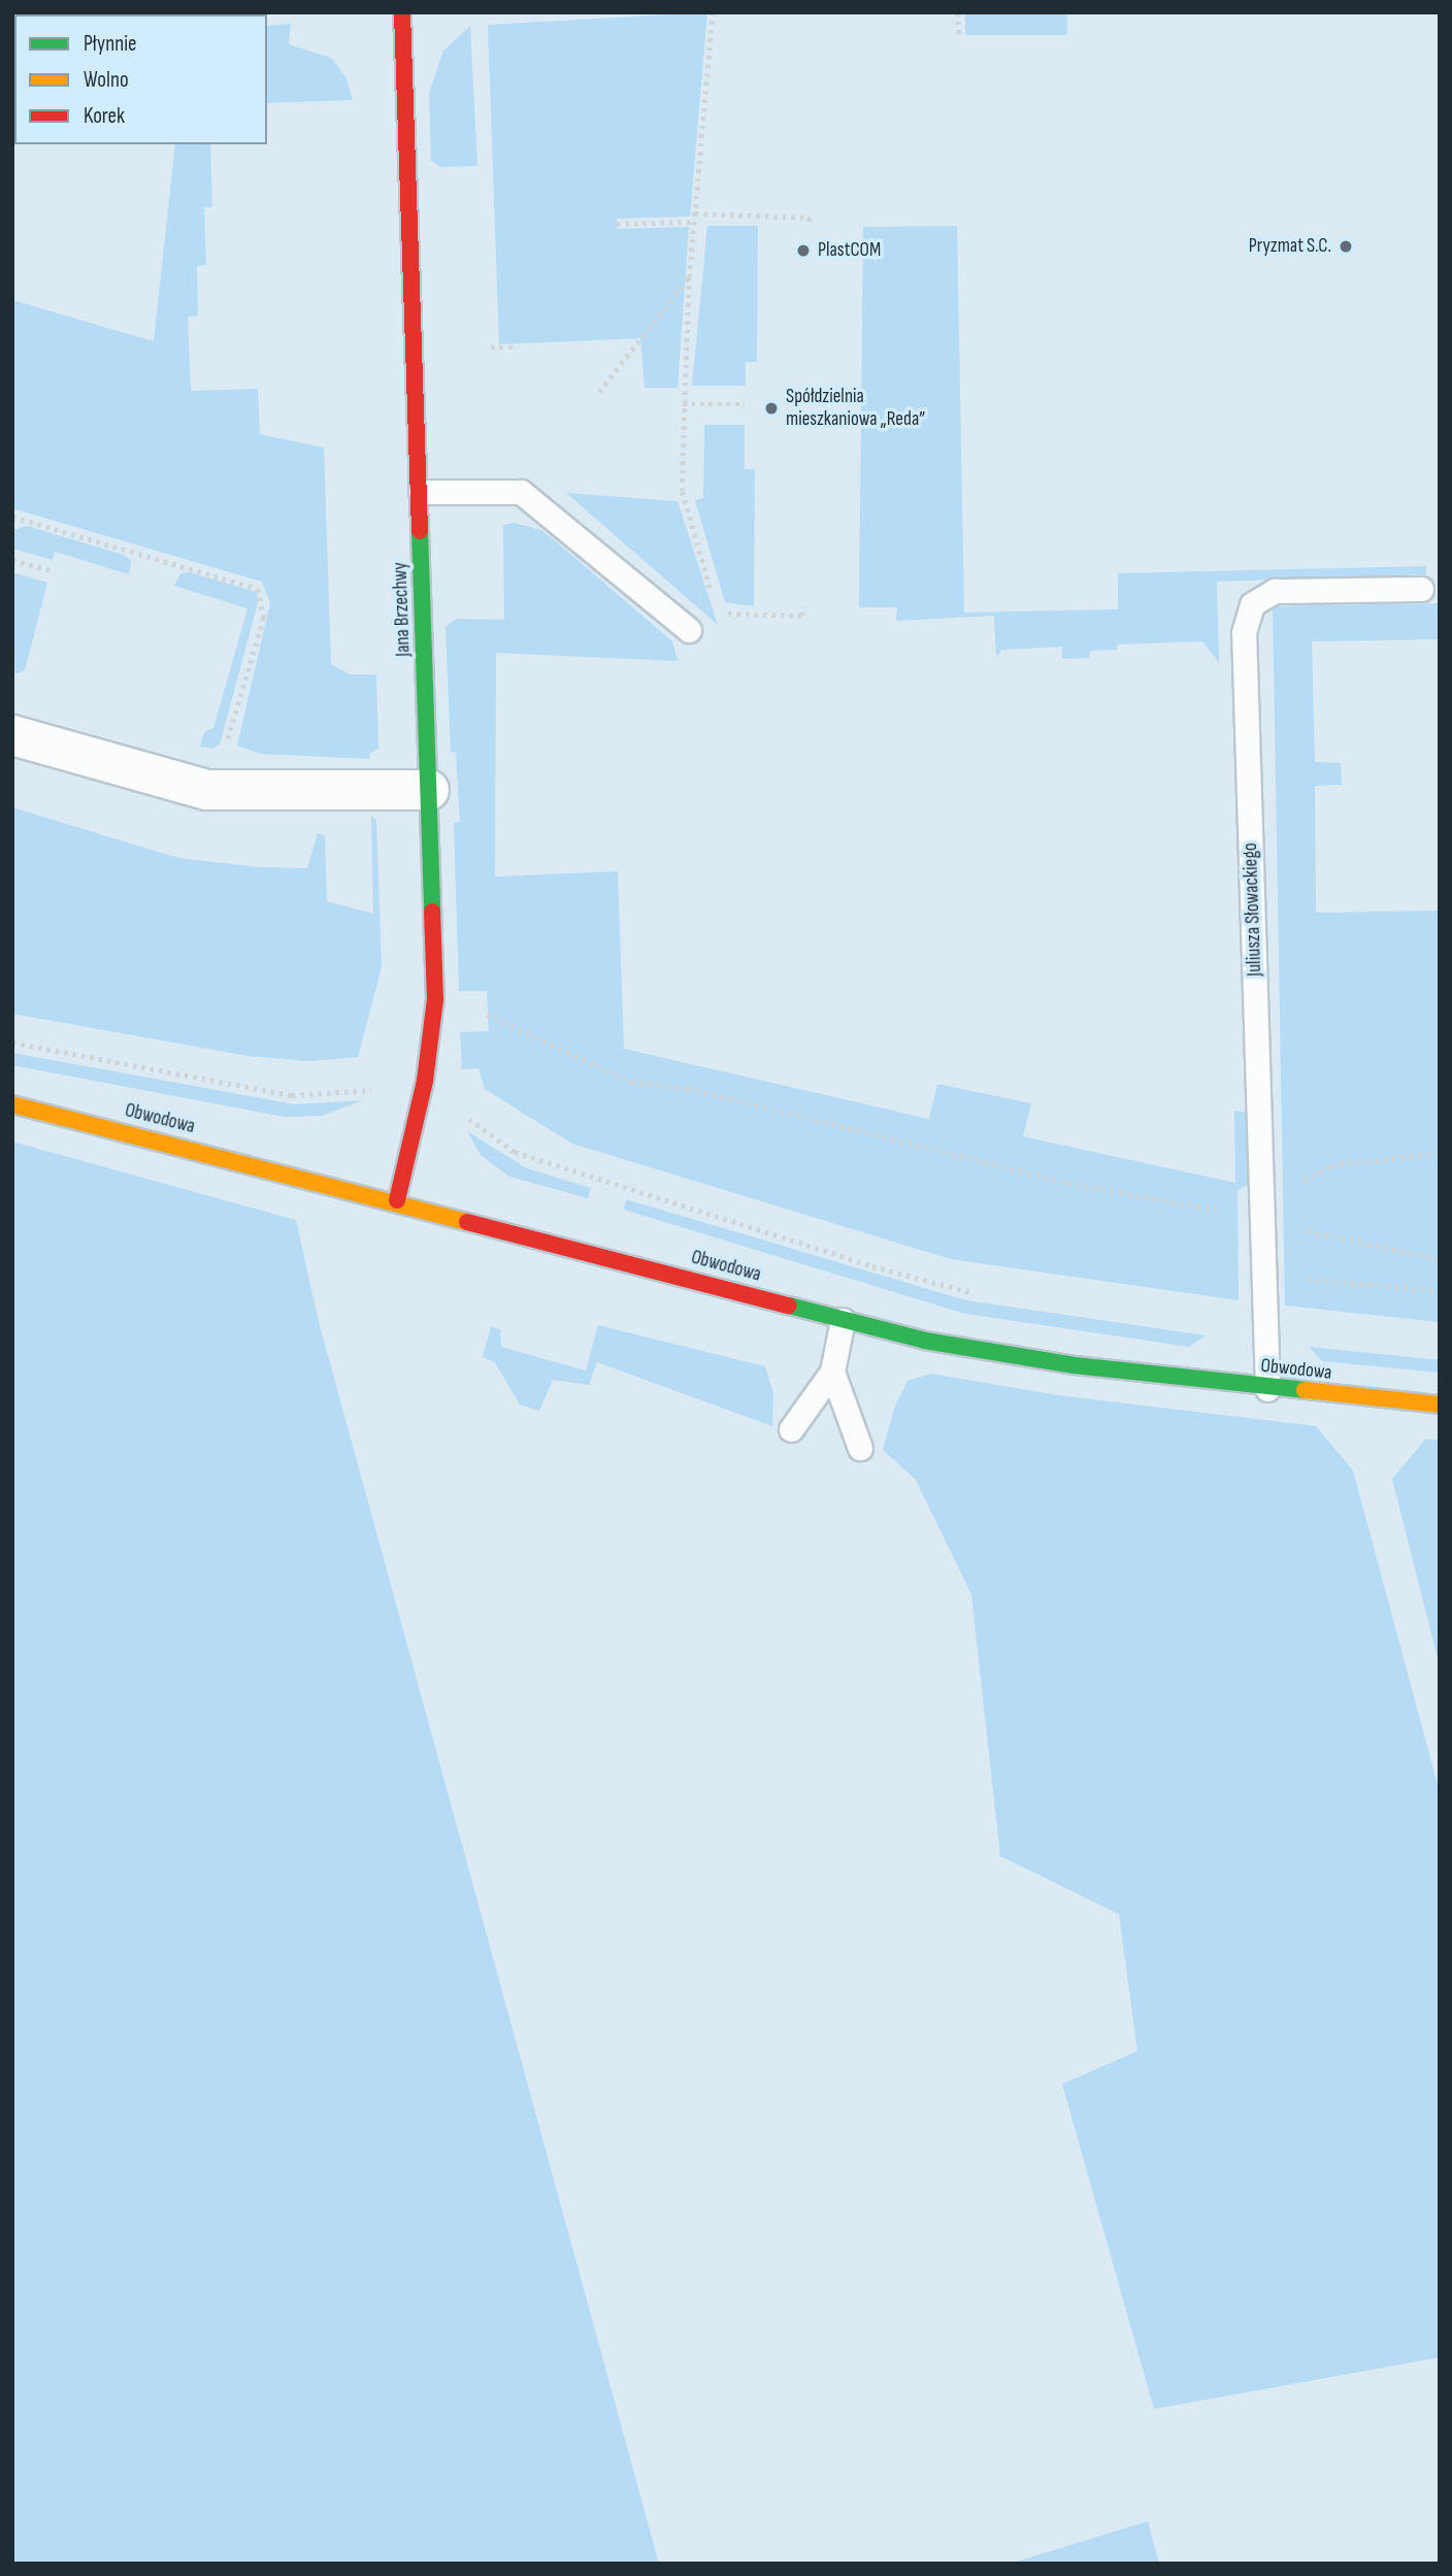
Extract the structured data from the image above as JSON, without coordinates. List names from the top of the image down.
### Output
{
  "streets": {
    "main road": ["Jana Brzechwy", "Obwodowa"],
    "lane": ["Juliusza Słowackiego"]
  },
  "crossings": [
    ["Jana Brzechwy", "Obwodowa"],
    ["Juliusza Słowackiego", "Obwodowa"]
  ],
  "places": ["Pryzmat S.C.", "PlastCOM", "Spółdzielnia mieszkaniowa „Reda”"],
  "legend": ["Płynnie", "Wolno", "Korek"]
}
